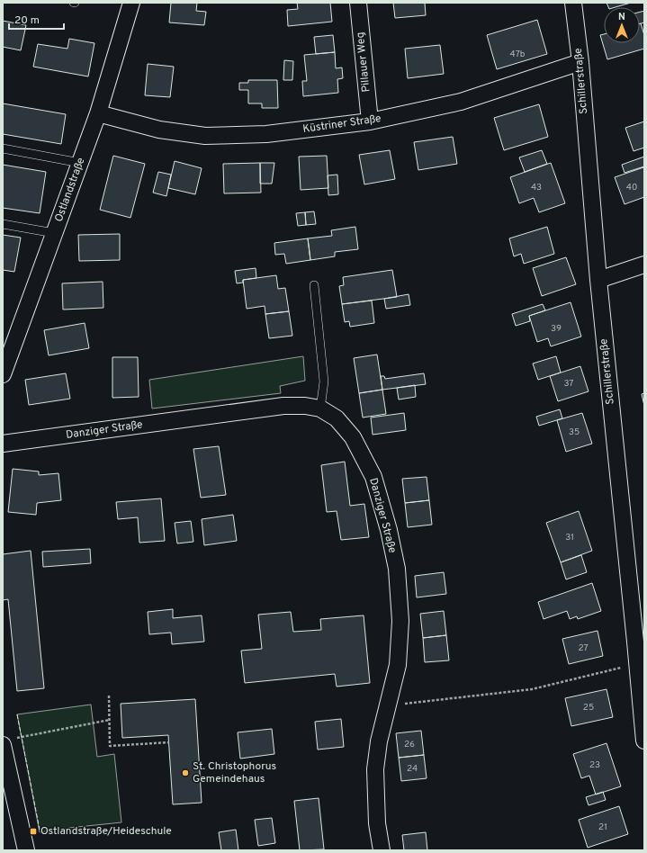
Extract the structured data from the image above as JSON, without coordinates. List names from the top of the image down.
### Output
{
  "streets": {
    "street": [
      "Pillauer Weg",
      "Schillerstraße",
      "Küstriner Straße",
      "Ostlandstraße",
      "Danziger Straße"
    ]
  },
  "crossings": [
    ["Pillauer Weg", "Küstriner Straße"],
    ["Schillerstraße", "Küstriner Straße"],
    ["Küstriner Straße", "Ostlandstraße"]
  ],
  "places": {
    "other": ["St. Christophorus Gemeindehaus"],
    "transit": ["Ostlandstraße/Heideschule"]
  },
  "house_numbers": [
    "47b",
    "43",
    "40",
    "39",
    "37",
    "35",
    "31",
    "27",
    "25",
    "26",
    "23",
    "24",
    "21"
  ],
  "scale_bar": "20 m",
  "north": "top"
}
